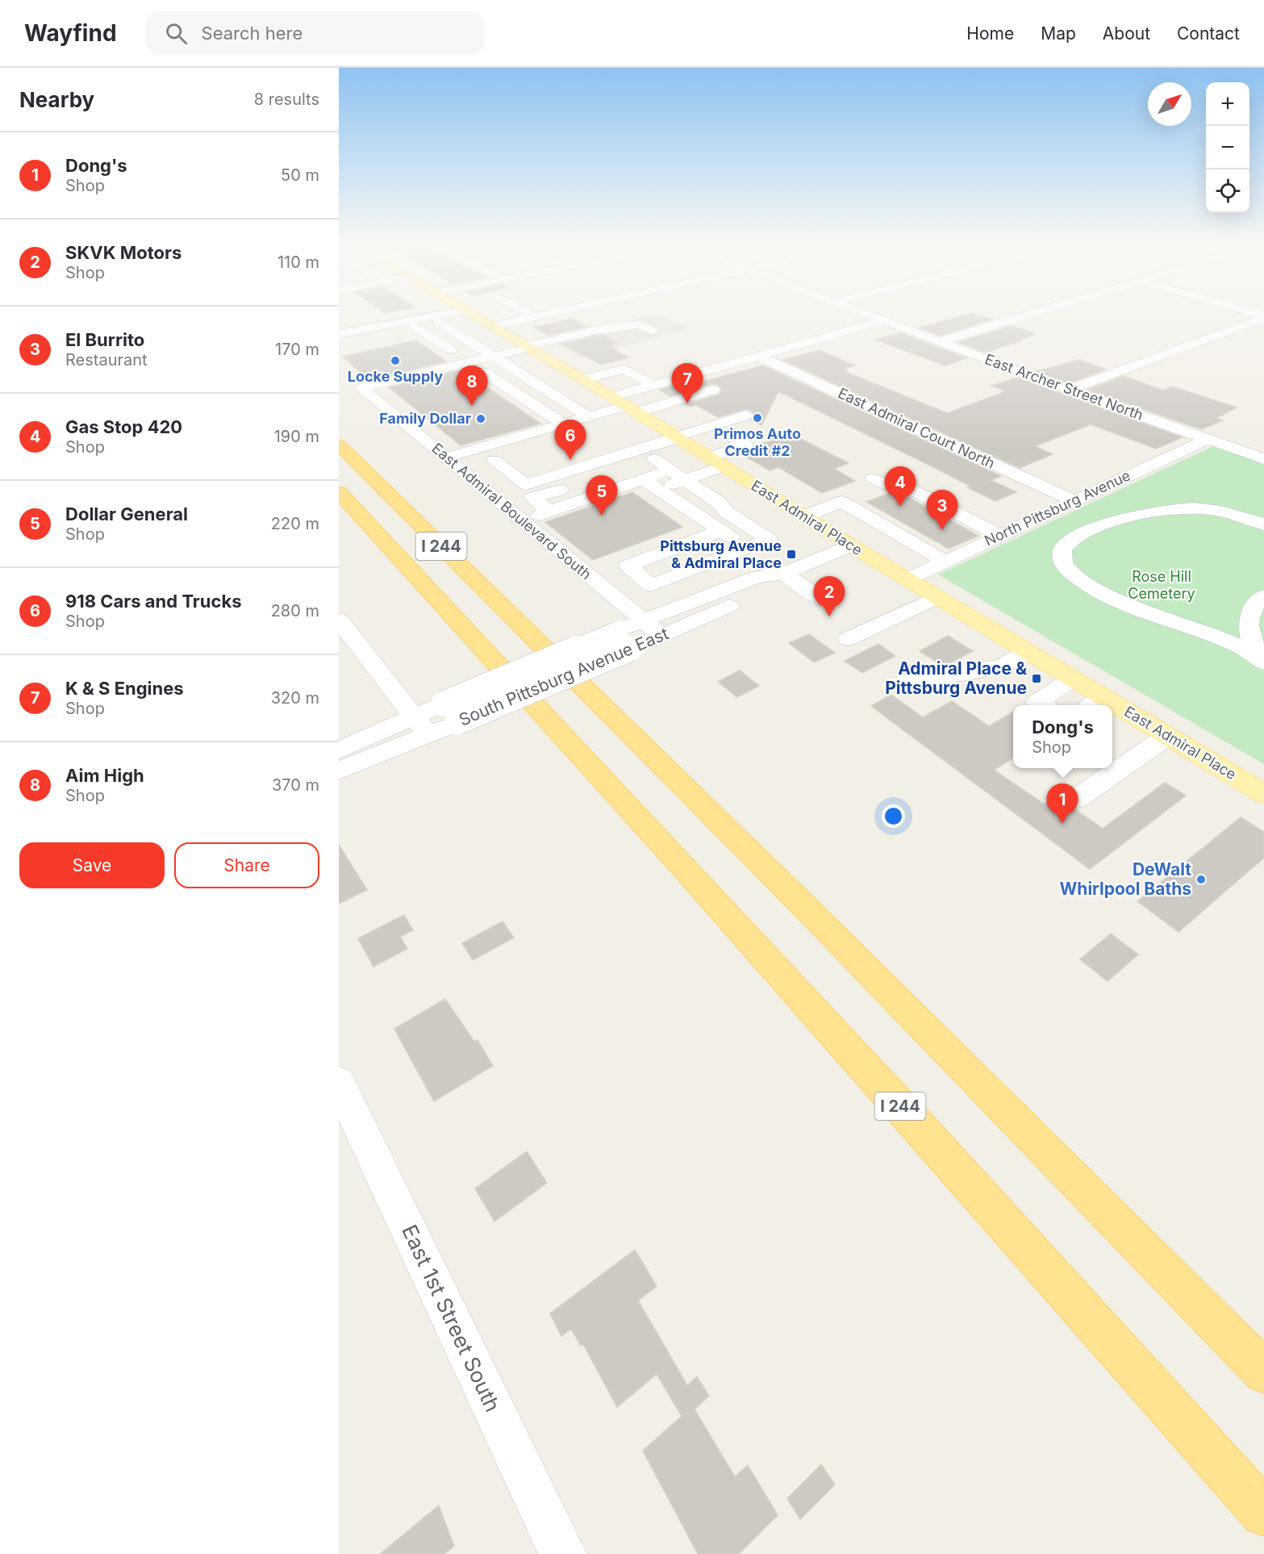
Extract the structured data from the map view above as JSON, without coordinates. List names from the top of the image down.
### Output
{
  "streets": {
    "highway": ["I 244"],
    "main road": ["East Admiral Place"],
    "street": [
      "East Archer Street North",
      "East Admiral Court North",
      "North Pittsburg Avenue",
      "East Admiral Boulevard South",
      "South Pittsburg Avenue East",
      "East 1st Street South"
    ]
  },
  "crossings": [
    ["East Archer Street North", "North Pittsburg Avenue"],
    ["East Admiral Court North", "North Pittsburg Avenue"],
    ["North Pittsburg Avenue", "East Admiral Place"],
    ["East Admiral Boulevard South", "South Pittsburg Avenue East"],
    ["East Admiral Place", "South Pittsburg Avenue East"]
  ],
  "parks": ["Rose Hill Cemetery"],
  "places": {
    "other": [
      "Locke Supply",
      "Primos Auto Credit #2",
      "Family Dollar",
      "DeWalt Whirlpool Baths"
    ],
    "transit": ["Pittsburg Avenue & Admiral Place", "Admiral Place & Pittsburg Avenue"]
  },
  "north": "top right",
  "page": {
    "header": "Wayfind",
    "search": "Search here",
    "nav": [
      "Home",
      "Map",
      "About",
      "Contact"
    ],
    "heading": ["Nearby", "8 results"],
    "map_buttons": ["+", "−"],
    "list": [
      {
        "mark": "1",
        "name": "Dong's",
        "note": "Shop",
        "value": "50 m"
      },
      {
        "mark": "2",
        "name": "SKVK Motors",
        "note": "Shop",
        "value": "110 m"
      },
      {
        "mark": "3",
        "name": "El Burrito",
        "note": "Restaurant",
        "value": "170 m"
      },
      {
        "mark": "4",
        "name": "Gas Stop 420",
        "note": "Shop",
        "value": "190 m"
      },
      {
        "mark": "5",
        "name": "Dollar General",
        "note": "Shop",
        "value": "220 m"
      },
      {
        "mark": "6",
        "name": "918 Cars and Trucks",
        "note": "Shop",
        "value": "280 m"
      },
      {
        "mark": "7",
        "name": "K & S Engines",
        "note": "Shop",
        "value": "320 m"
      },
      {
        "mark": "8",
        "name": "Aim High",
        "note": "Shop",
        "value": "370 m"
      }
    ],
    "pins": [
      "7",
      "8",
      "6",
      "4",
      "5",
      "3",
      "2",
      "1"
    ],
    "popup": ["Dong's", "Shop"],
    "buttons": ["Save", "Share"]
  }
}
